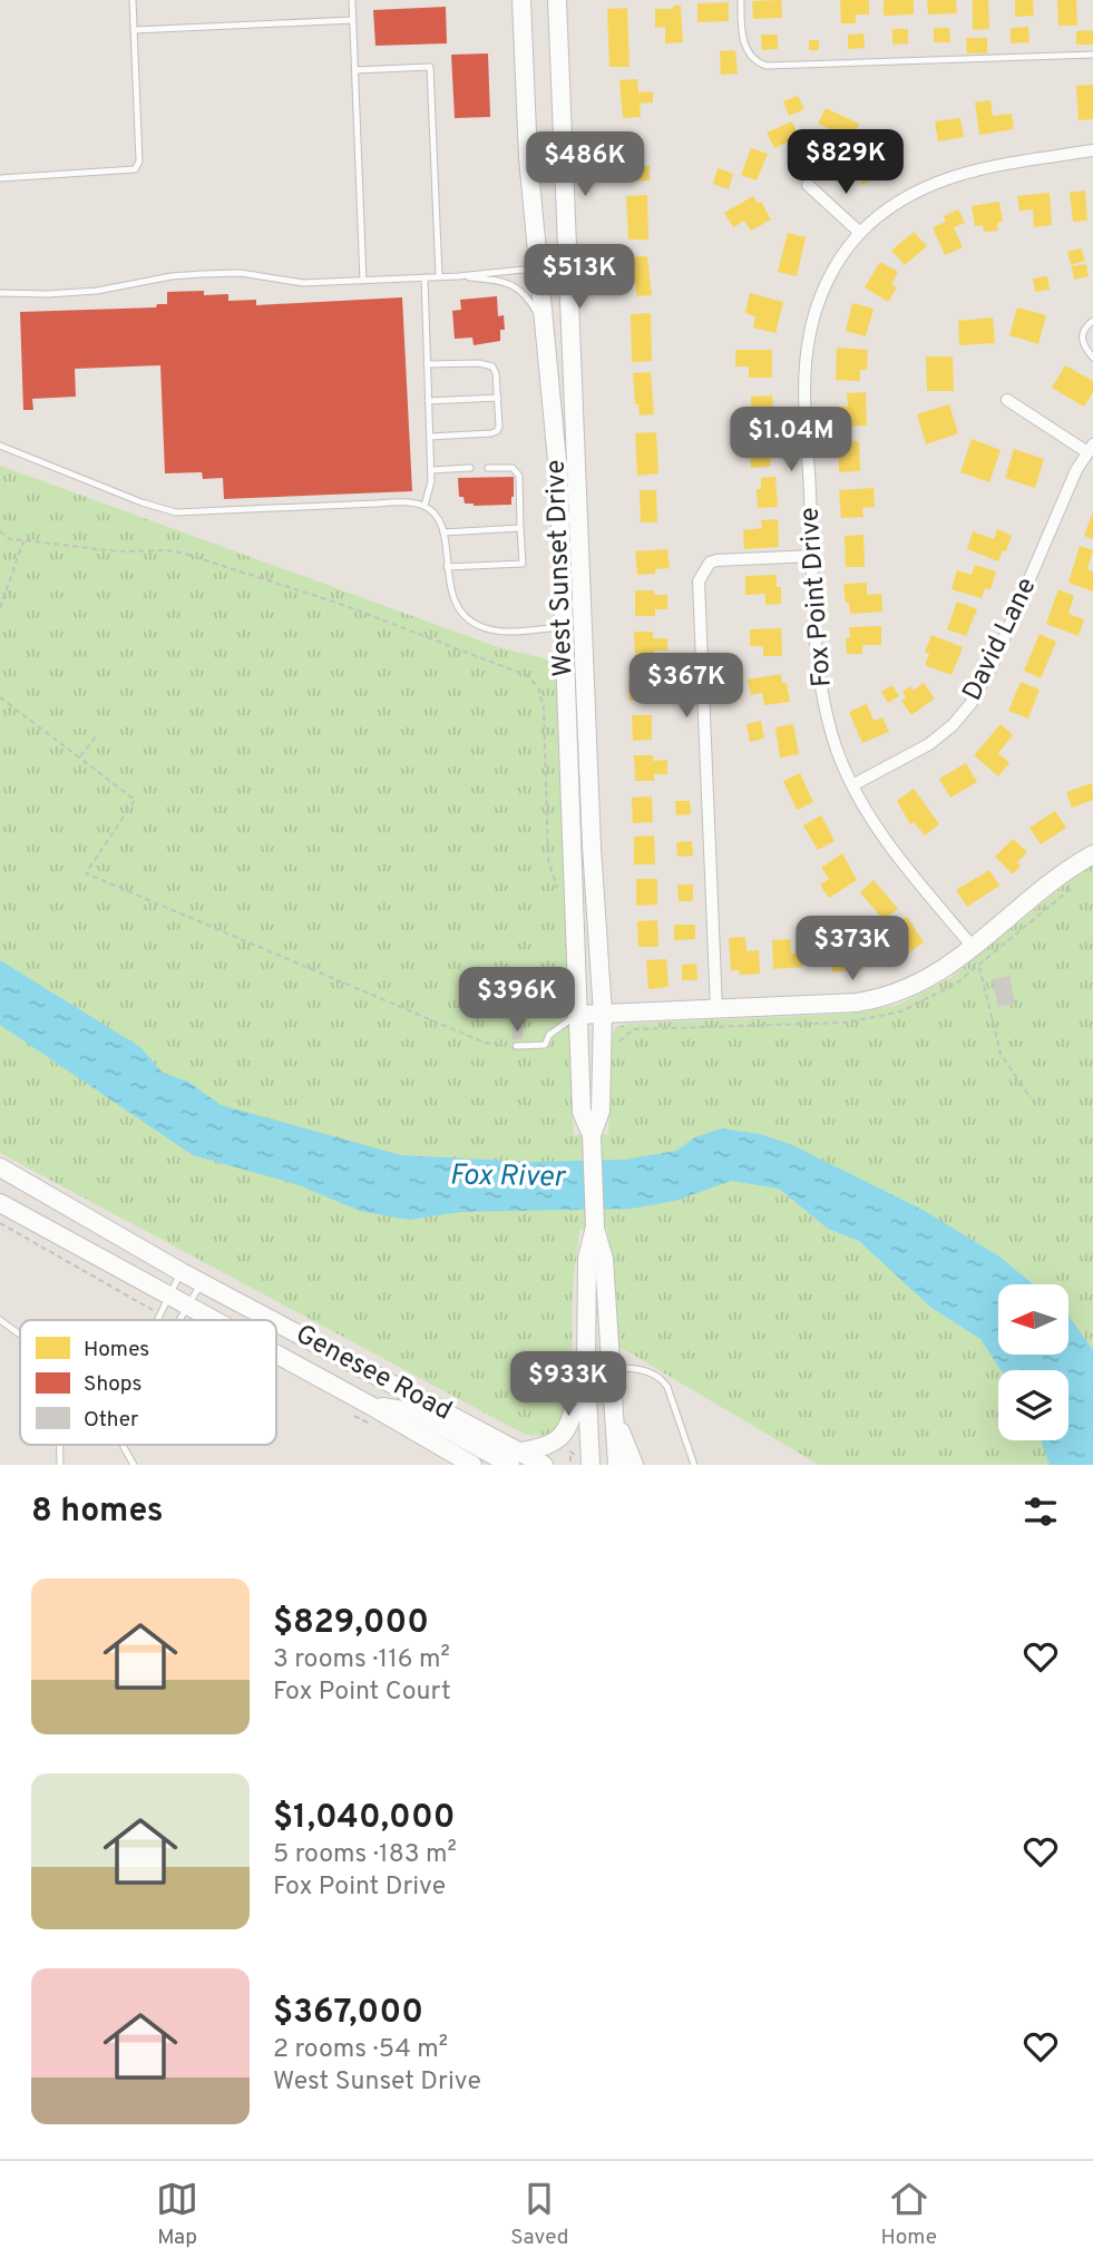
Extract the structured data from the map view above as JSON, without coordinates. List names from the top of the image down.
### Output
{
  "streets": {
    "main road": ["West Sunset Drive", "Genesee Road"],
    "street": ["Fox Point Drive", "David Lane"]
  },
  "crossings": [
    ["Fox Point Drive", "David Lane"]
  ],
  "water": ["Fox River"],
  "legend": ["Homes", "Shops", "Other"],
  "north": "left",
  "page": {
    "price": [
      "$829K",
      "$486K",
      "$513K",
      "$1.04M",
      "$367K",
      "$373K",
      "$396K",
      "$933K"
    ],
    "heading": "8 homes",
    "list": [
      {
        "name": "$829,000",
        "note": "3 rooms · 116 m² · Fox Point Court"
      },
      {
        "name": "$1,040,000",
        "note": "5 rooms · 183 m² · Fox Point Drive"
      },
      {
        "name": "$367,000",
        "note": "2 rooms · 54 m² · West Sunset Drive"
      }
    ],
    "tabs": ["Map", "Saved", "Home"]
  }
}
